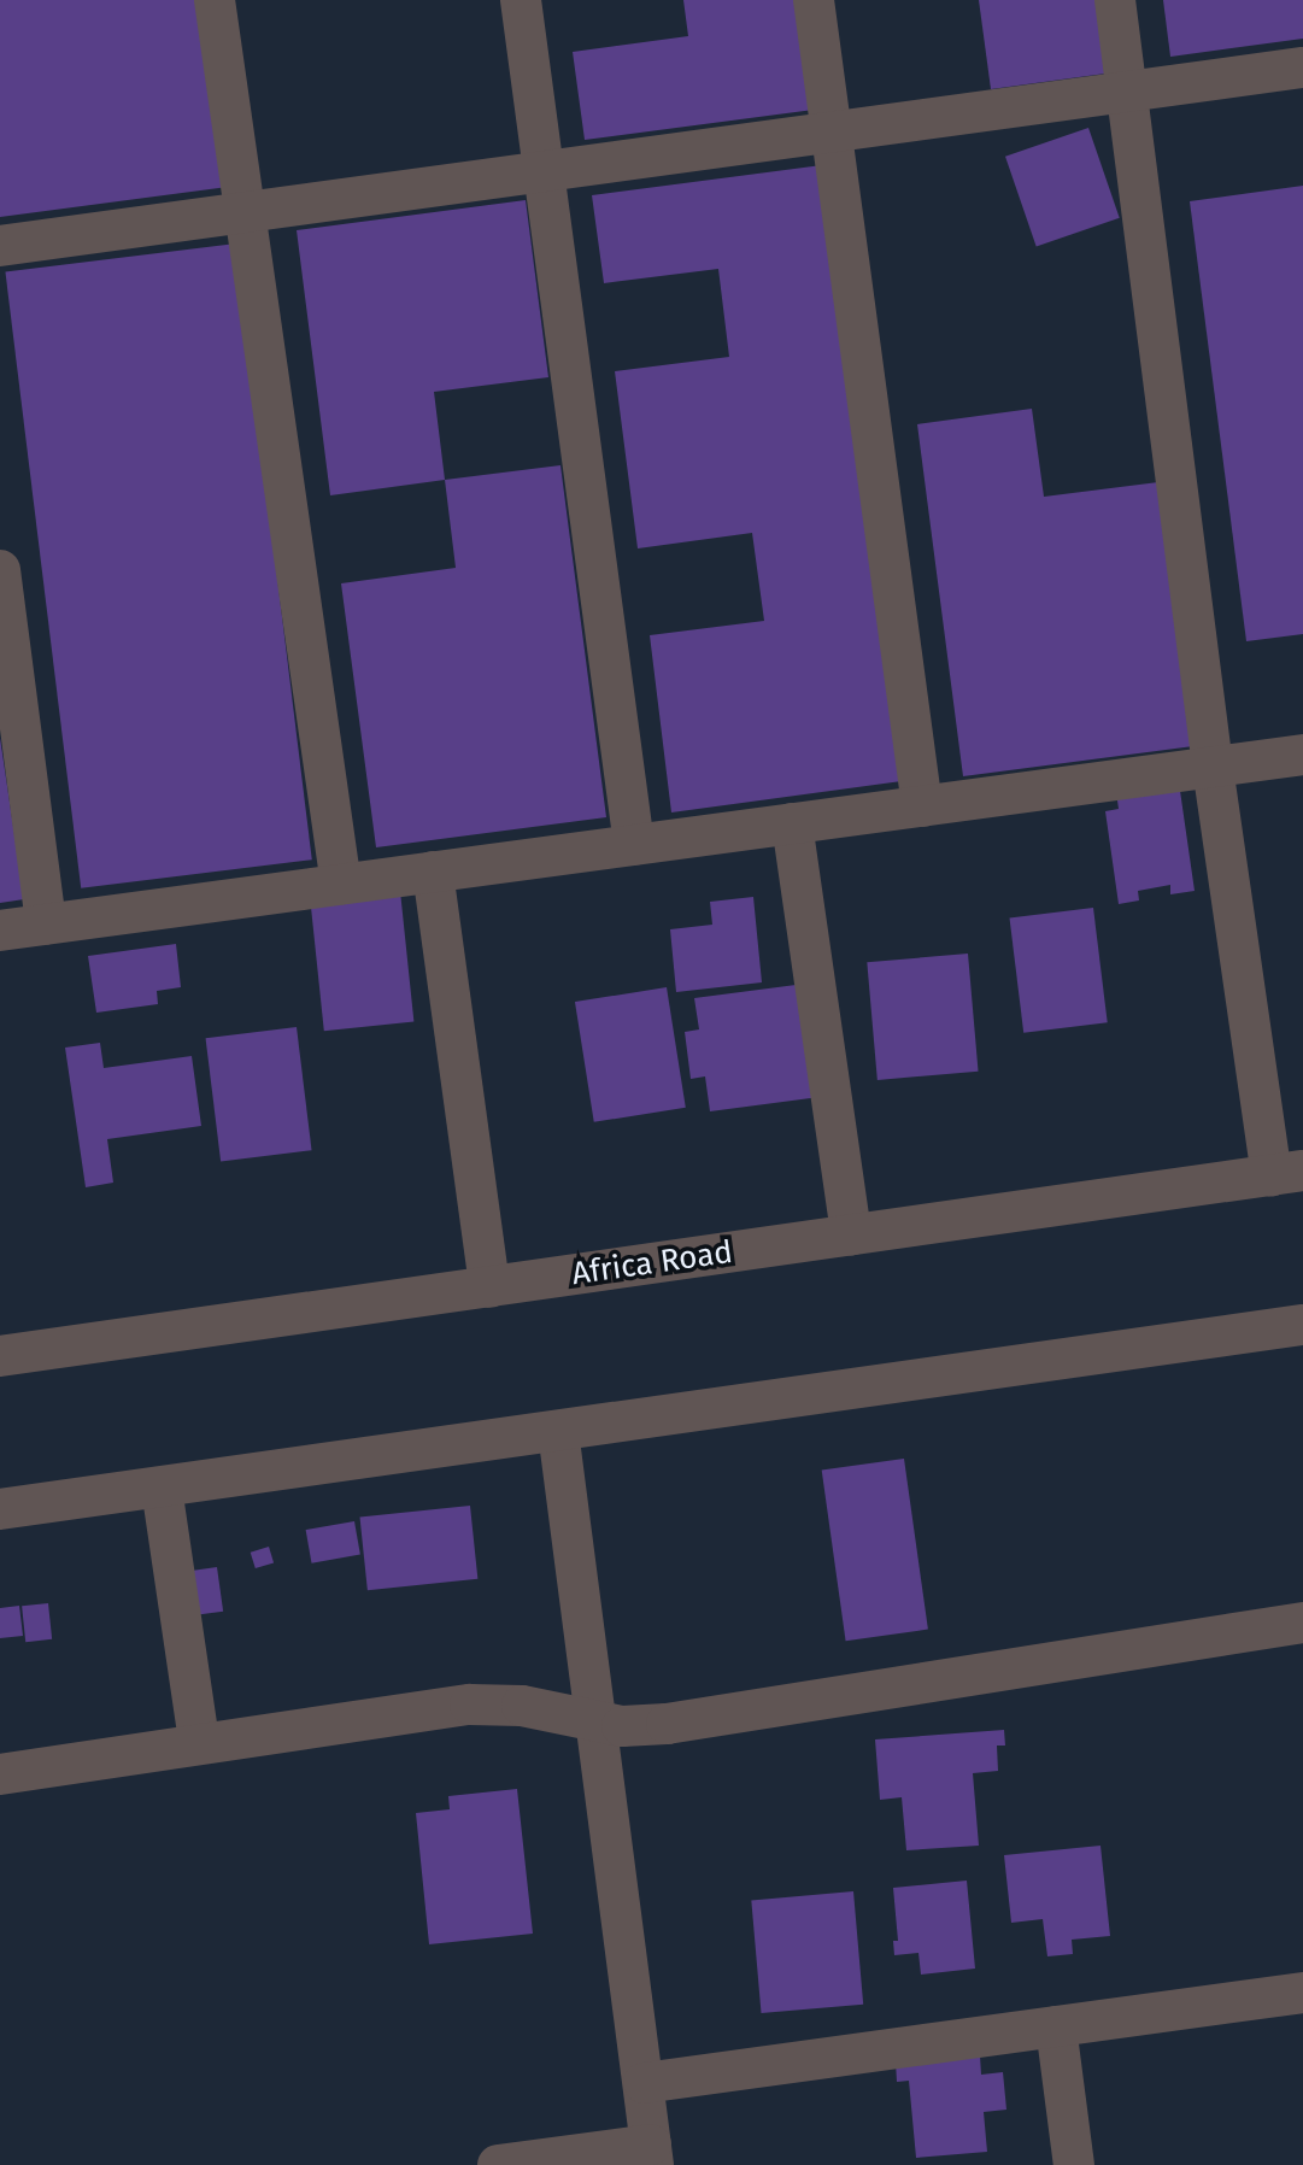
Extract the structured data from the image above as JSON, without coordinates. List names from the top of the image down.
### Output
{
  "streets": {
    "street": ["Africa Road"]
  }
}
